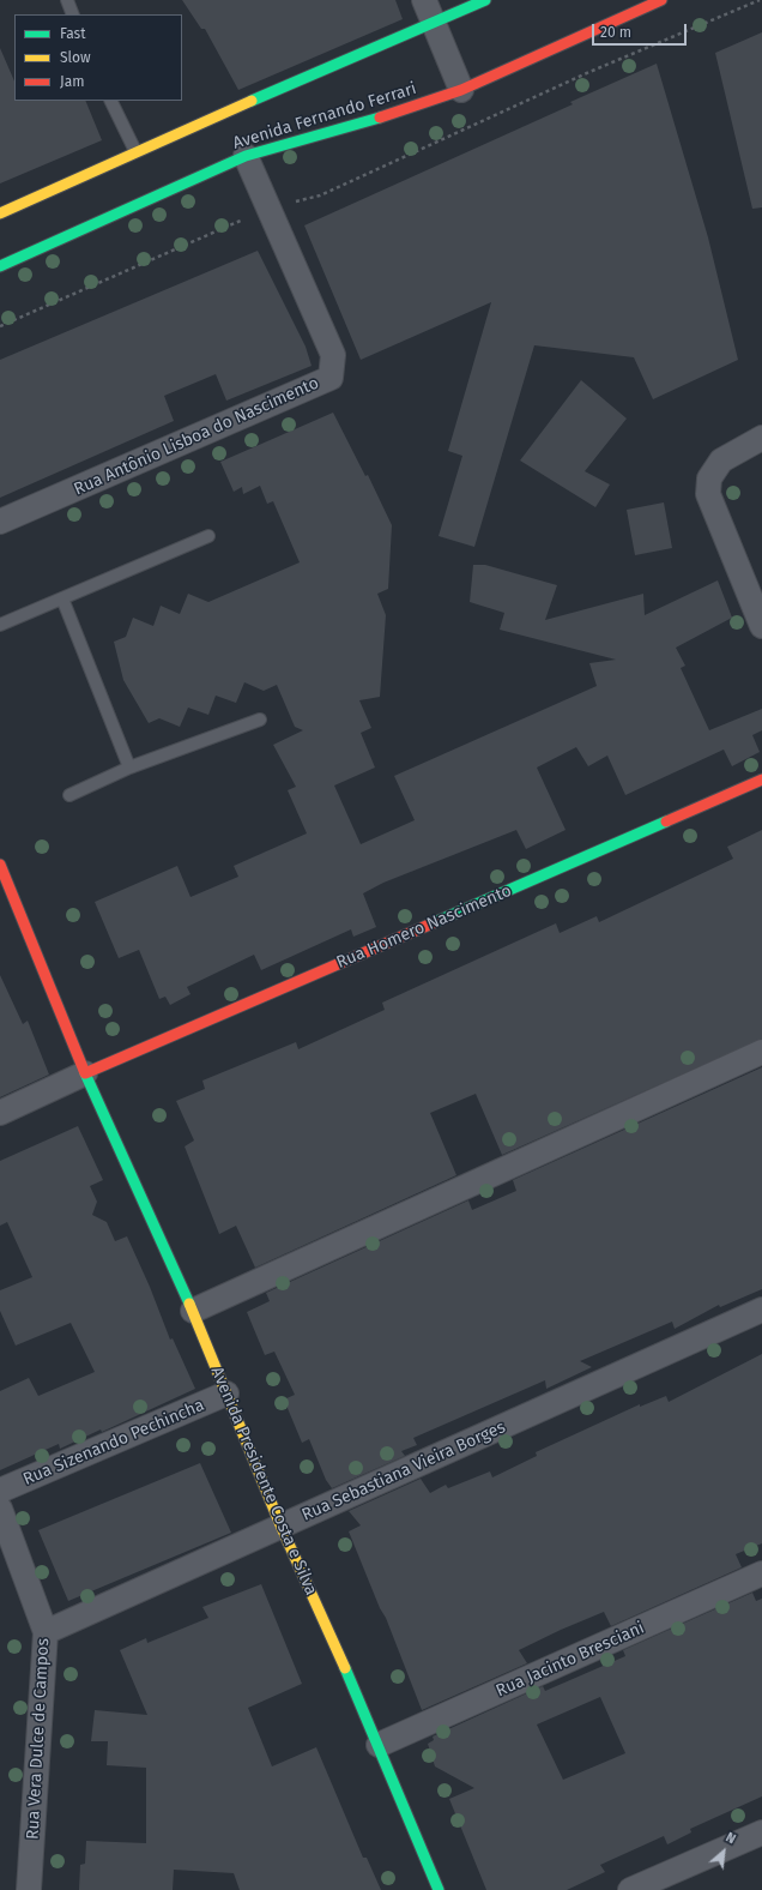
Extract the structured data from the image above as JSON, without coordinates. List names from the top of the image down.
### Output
{
  "streets": {
    "street": [
      "Avenida Fernando Ferrari",
      "Rua Antônio Lisboa do Nascimento",
      "Rua Homero Nascimento",
      "Rua Sizenando Pechincha",
      "Rua Sebastiana Vieira Borges",
      "Avenida Presidente Costa e Silva",
      "Rua Jacinto Bresciani",
      "Rua Vera Dulce de Campos"
    ]
  },
  "crossings": [
    ["Avenida Fernando Ferrari", "Rua Antônio Lisboa do Nascimento"],
    ["Rua Homero Nascimento", "Avenida Presidente Costa e Silva"],
    ["Rua Sizenando Pechincha", "Avenida Presidente Costa e Silva"],
    ["Rua Sebastiana Vieira Borges", "Avenida Presidente Costa e Silva"],
    ["Rua Sebastiana Vieira Borges", "Rua Vera Dulce de Campos"],
    ["Avenida Presidente Costa e Silva", "Rua Jacinto Bresciani"]
  ],
  "legend": ["Fast", "Slow", "Jam"],
  "scale_bar": "20 m",
  "north": "top right"
}
